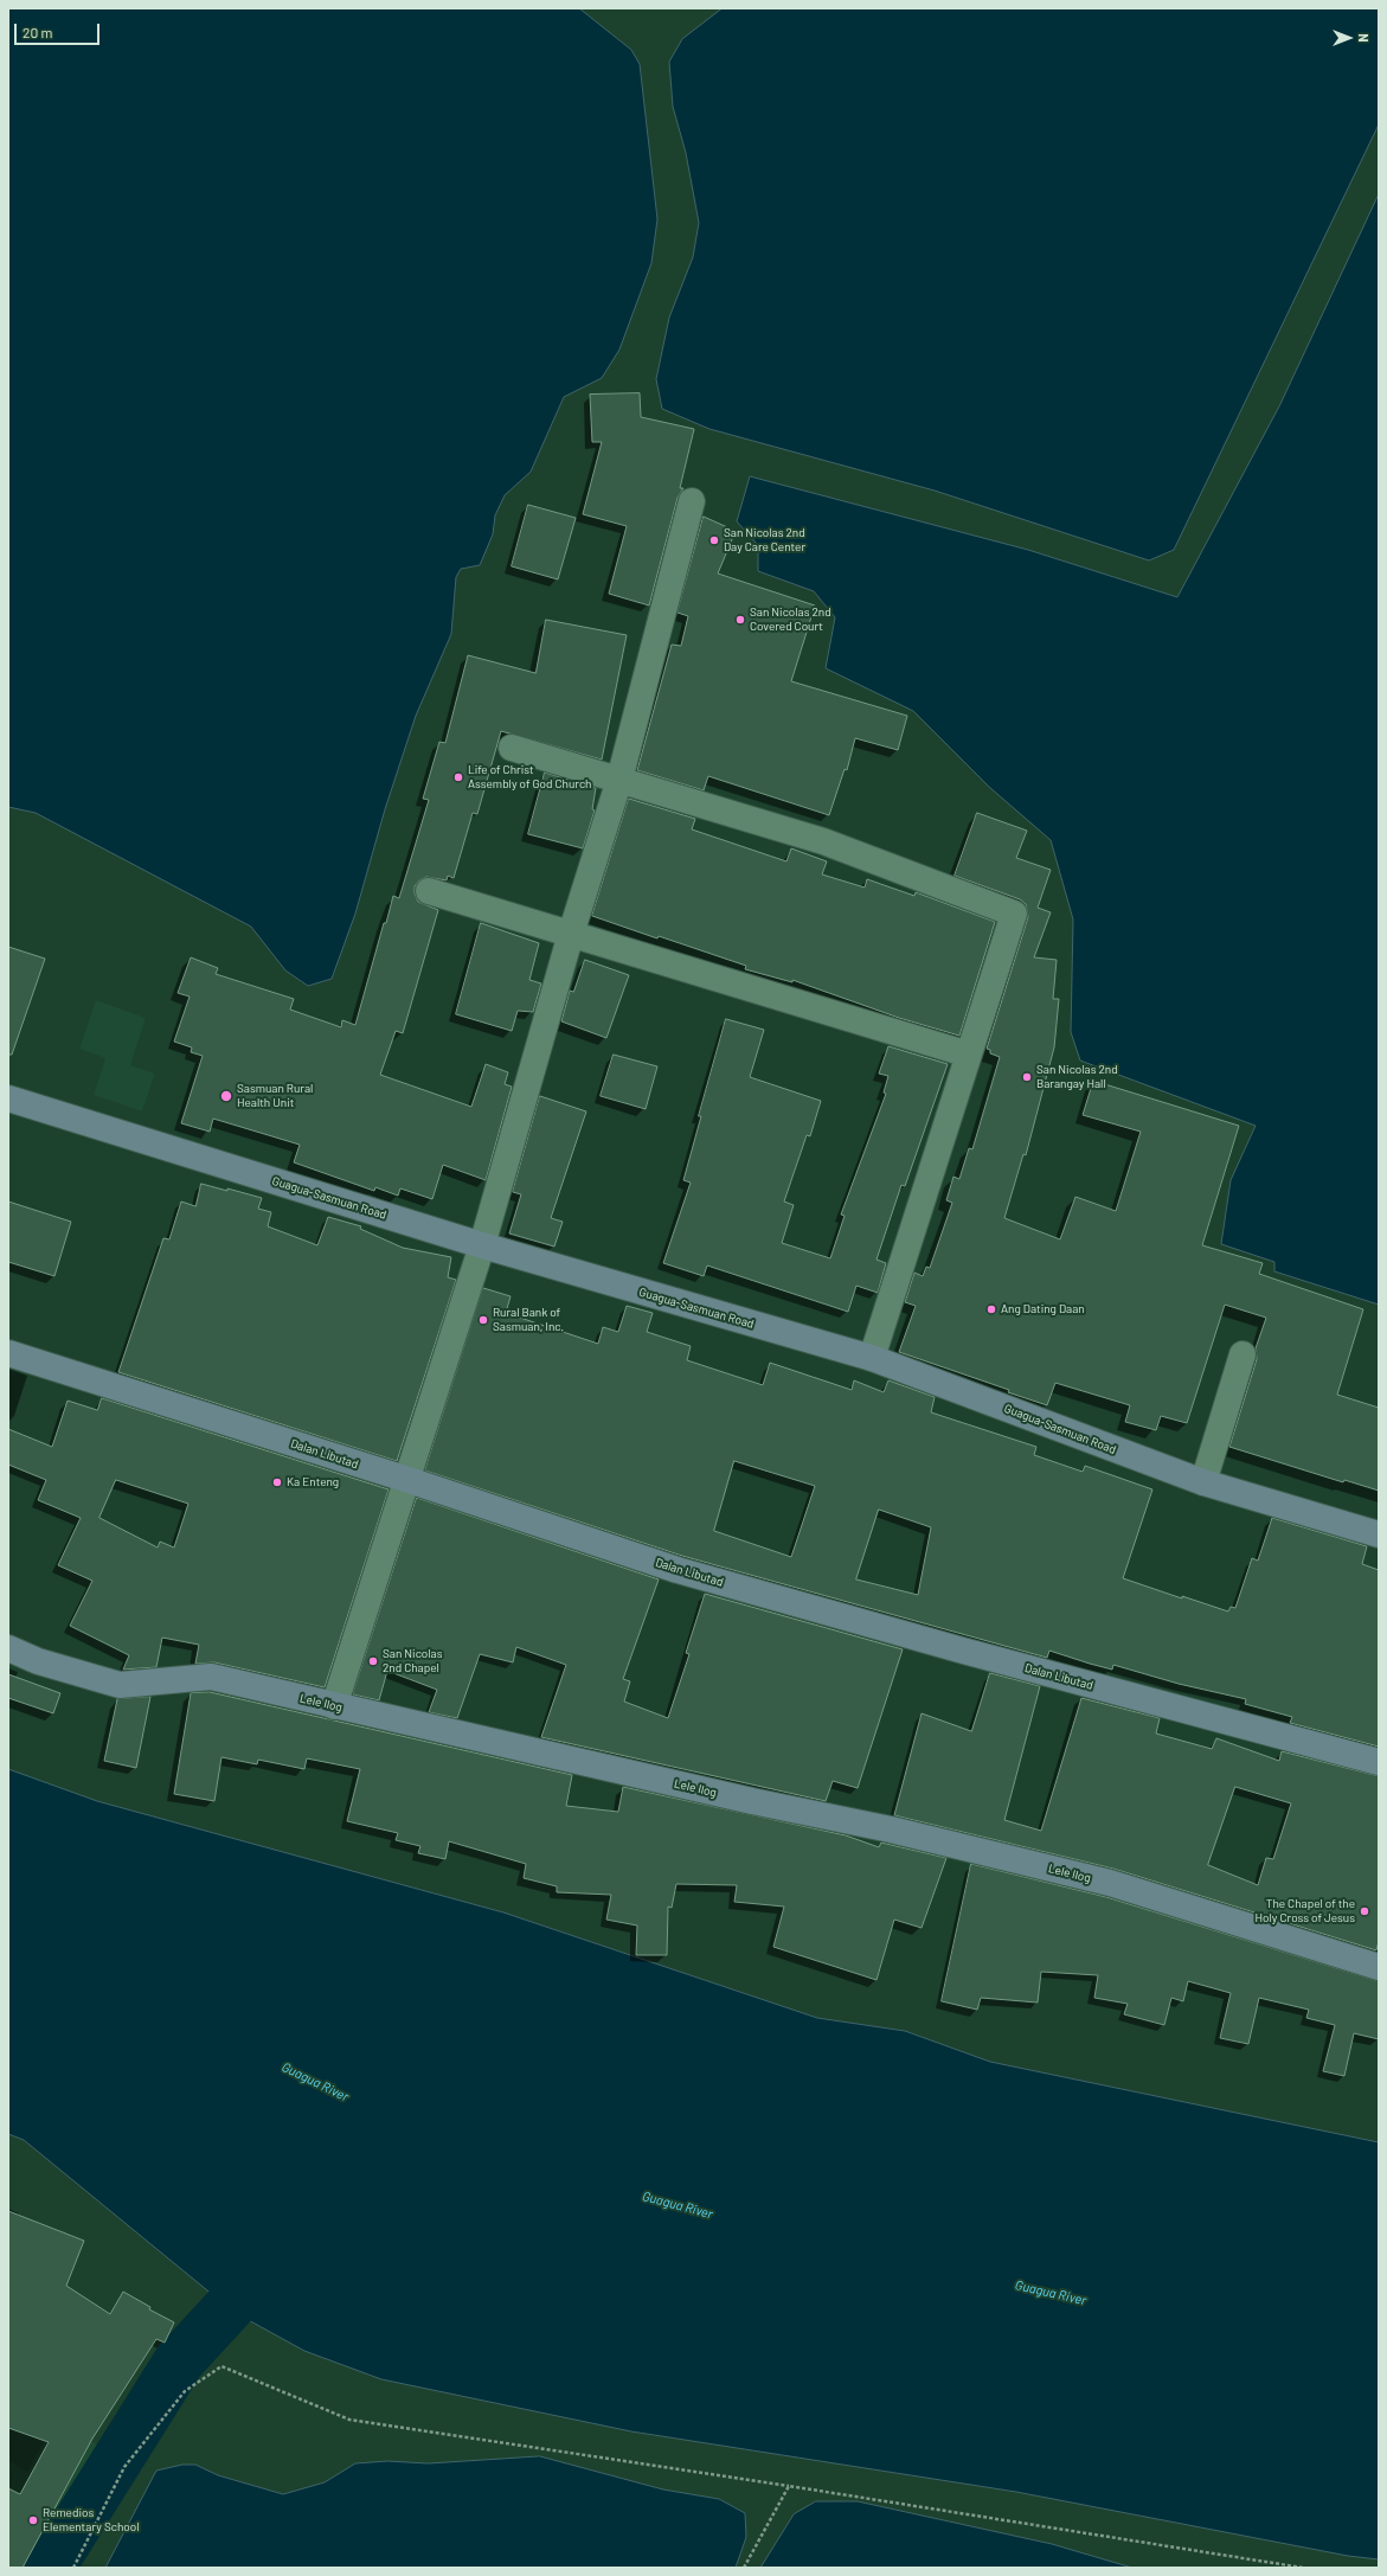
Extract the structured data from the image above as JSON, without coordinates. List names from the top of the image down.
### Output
{
  "streets": {
    "street": ["Guagua-Sasmuan Road", "Dalan Libutad", "Lele Ilog"]
  },
  "water": ["Guagua River"],
  "places": [
    "San Nicolas 2nd Day Care Center",
    "San Nicolas 2nd Covered Court",
    "Life of Christ Assembly of God Church",
    "San Nicolas 2nd Barangay Hall",
    "Sasmuan Rural Health Unit",
    "Ang Dating Daan",
    "Rural Bank of Sasmuan, Inc.",
    "Ka Enteng",
    "San Nicolas 2nd Chapel",
    "The Chapel of the Holy Cross of Jesus",
    "Remedios Elementary School"
  ],
  "scale_bar": "20 m",
  "north": "right"
}
